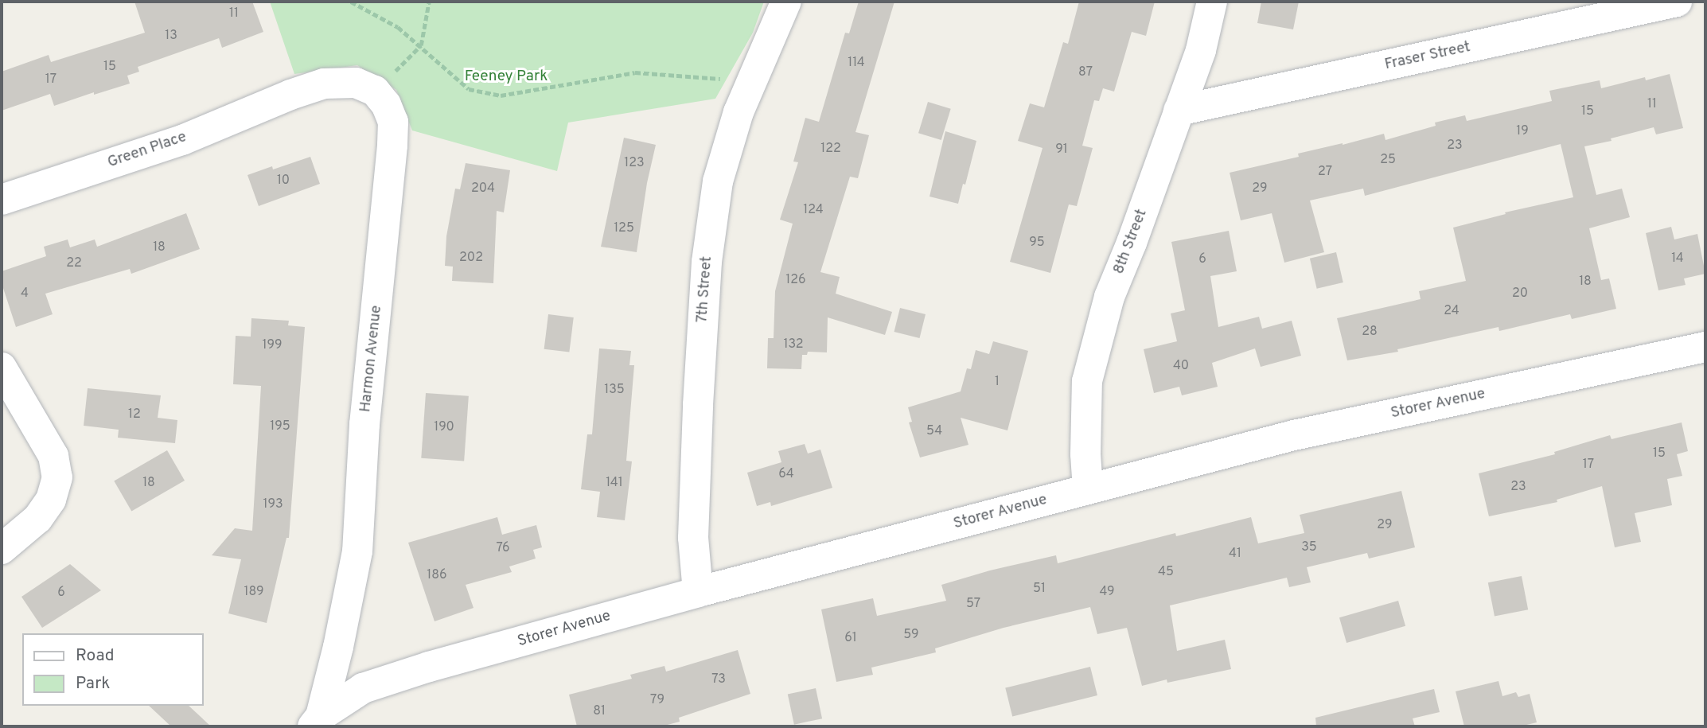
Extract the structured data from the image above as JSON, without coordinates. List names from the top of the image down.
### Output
{
  "streets": {
    "street": [
      "Fraser Street",
      "Green Place",
      "8th Street",
      "7th Street",
      "Harmon Avenue",
      "Storer Avenue"
    ]
  },
  "crossings": [
    ["Fraser Street", "8th Street"],
    ["Green Place", "Harmon Avenue"],
    ["8th Street", "Storer Avenue"],
    ["7th Street", "Storer Avenue"],
    ["Harmon Avenue", "Storer Avenue"]
  ],
  "parks": ["Feeney Park"],
  "house_numbers": [
    "11",
    "13",
    "114",
    "15",
    "87",
    "17",
    "11",
    "15",
    "19",
    "23",
    "122",
    "91",
    "25",
    "123",
    "27",
    "10",
    "204",
    "29",
    "124",
    "125",
    "95",
    "18",
    "202",
    "14",
    "6",
    "22",
    "126",
    "18",
    "4",
    "20",
    "24",
    "28",
    "132",
    "199",
    "40",
    "1",
    "135",
    "12",
    "195",
    "190",
    "54",
    "15",
    "17",
    "64",
    "18",
    "141",
    "23",
    "193",
    "29",
    "35",
    "76",
    "41",
    "45",
    "186",
    "51",
    "189",
    "49",
    "6",
    "57",
    "59",
    "61",
    "73",
    "79",
    "81"
  ],
  "legend": ["Road", "Park"]
}
